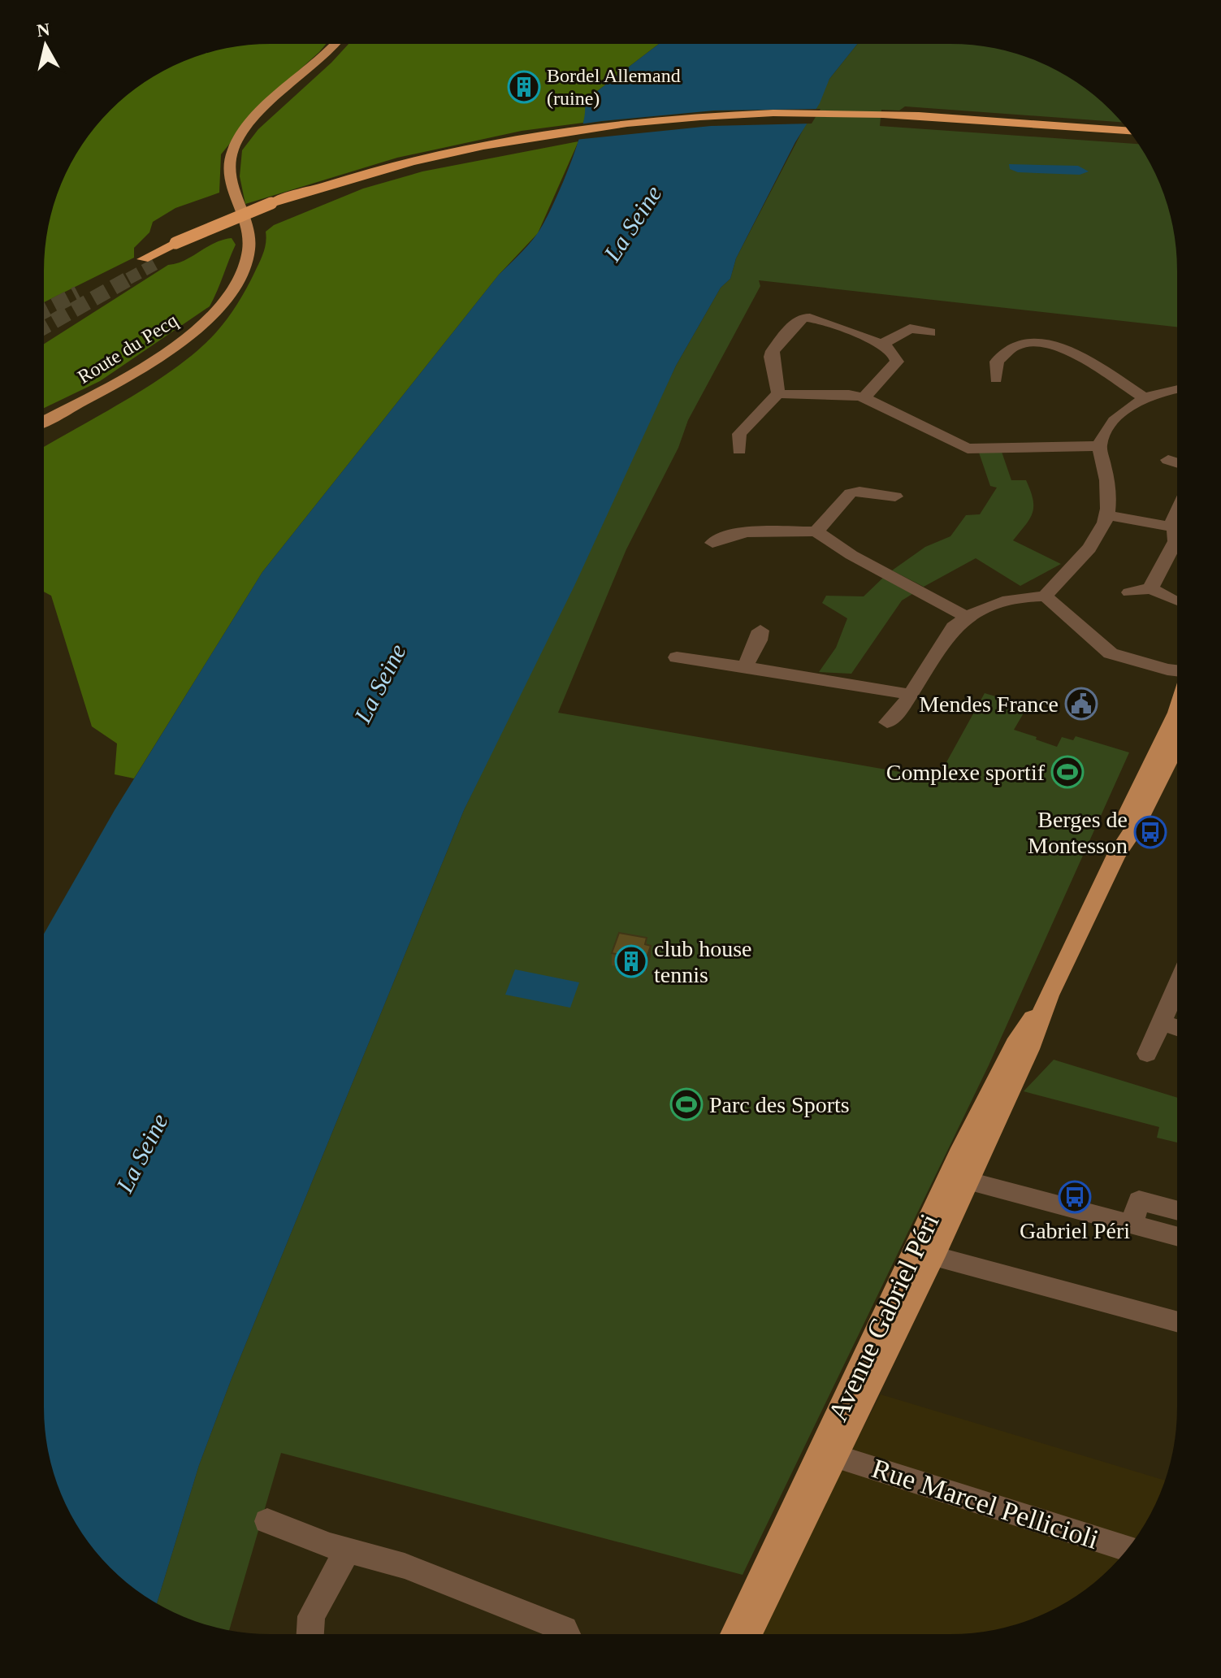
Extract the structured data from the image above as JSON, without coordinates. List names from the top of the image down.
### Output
{
  "streets": {
    "main road": ["Route du Pecq", "Avenue Gabriel Péri"],
    "street": ["Rue Marcel Pellicioli"]
  },
  "crossings": [
    ["Avenue Gabriel Péri", "Rue Marcel Pellicioli"]
  ],
  "water": ["La Seine"],
  "places": {
    "building": ["Bordel Allemand (ruine)", "club house tennis"],
    "public building": ["Mendes France"],
    "sports": ["Complexe sportif", "Parc des Sports"],
    "bus stop": ["Berges de Montesson", "Gabriel Péri"]
  },
  "north": "top"
}
